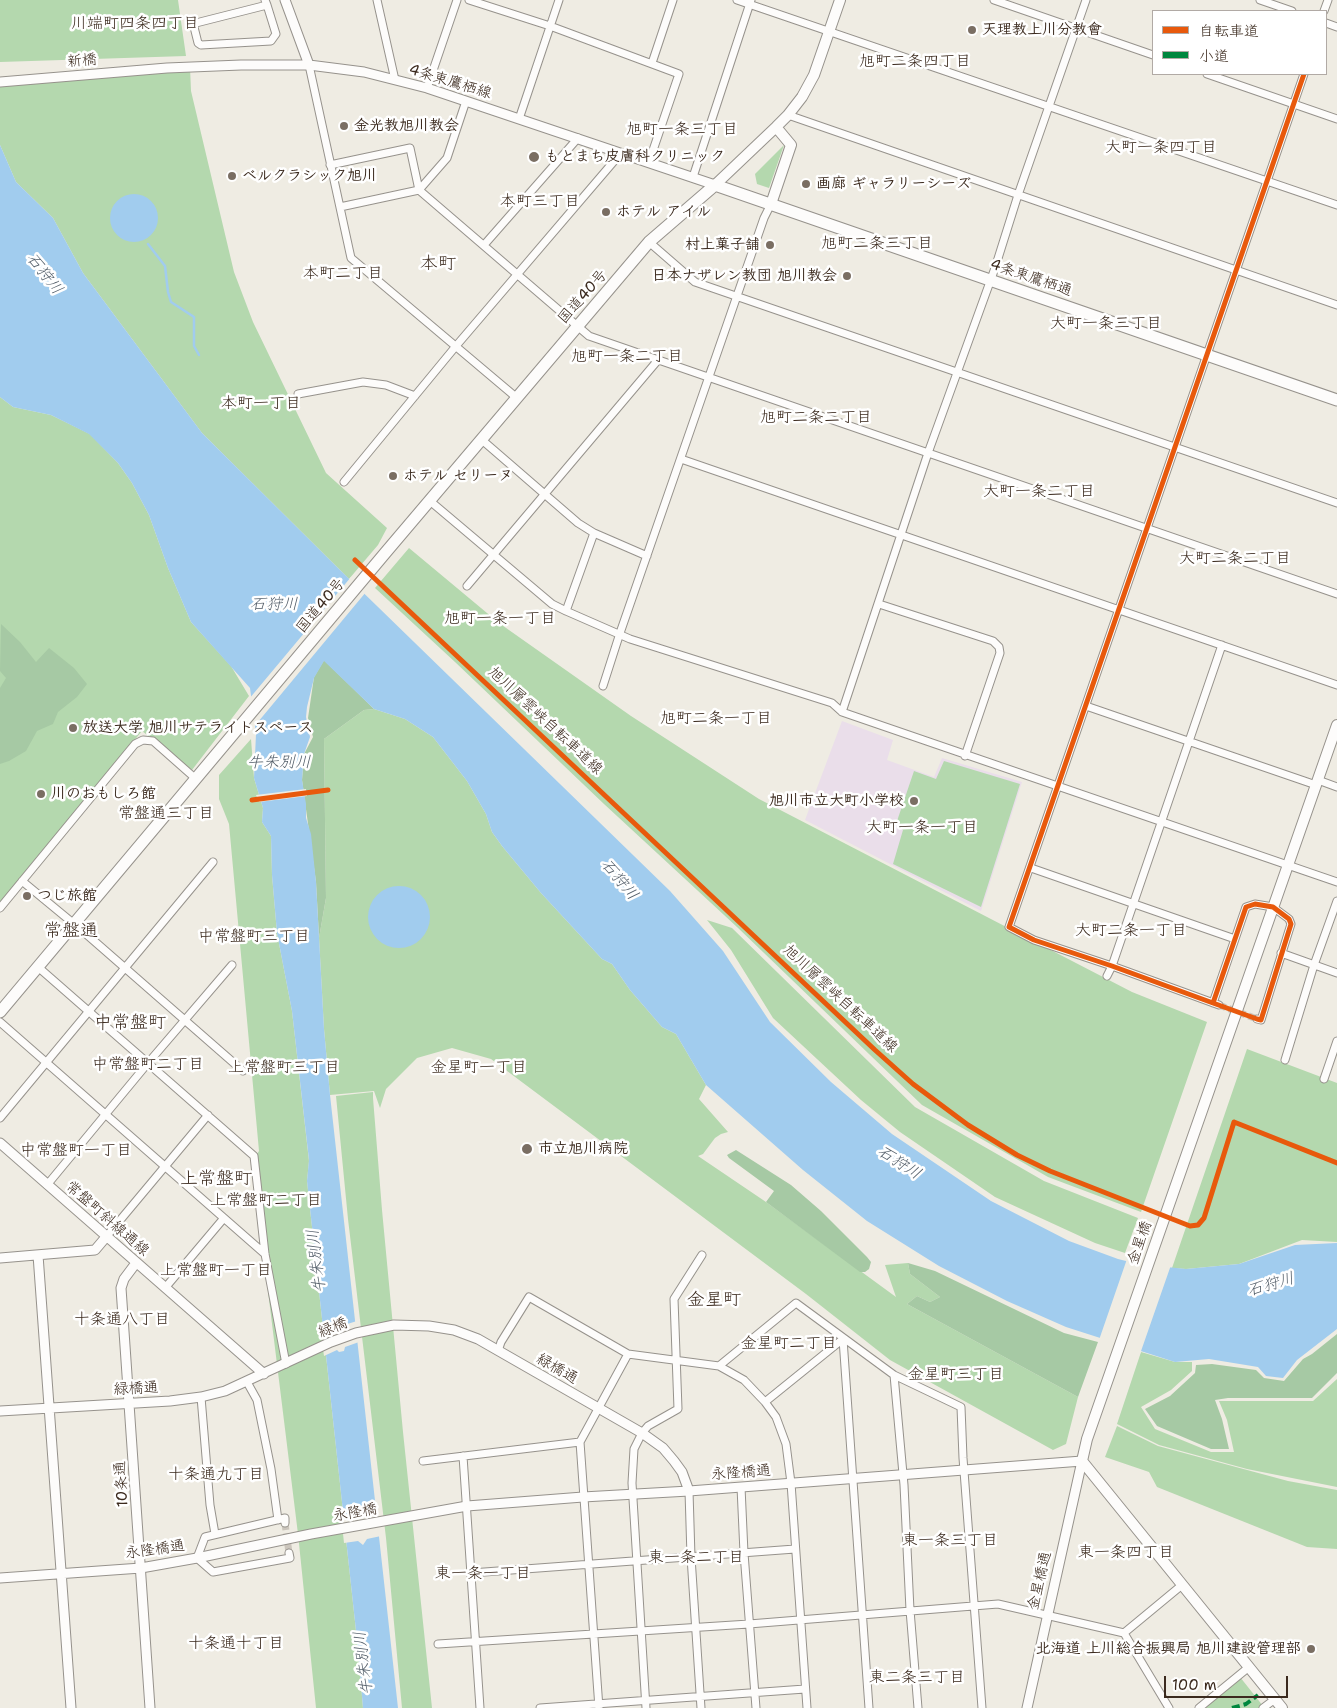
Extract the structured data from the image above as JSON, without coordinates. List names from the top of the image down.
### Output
{
  "streets": {
    "highway": ["4条東鷹栖通", "国道40号"],
    "main road": ["金星橋"],
    "street": [
      "新橋",
      "4条東鷹栖線",
      "常盤町斜線通線",
      "緑橋",
      "緑橋通",
      "永隆橋通",
      "10条通",
      "永隆橋",
      "金星橋通"
    ],
    "cycle path": ["旭川層雲峡自転車道線"]
  },
  "crossings": [
    ["新橋", "4条東鷹栖線"],
    ["4条東鷹栖線", "4条東鷹栖通"],
    ["4条東鷹栖線", "国道40号"],
    ["4条東鷹栖通", "国道40号"],
    ["常盤町斜線通線", "緑橋通"],
    ["常盤町斜線通線", "10条通"],
    ["金星橋", "永隆橋通"],
    ["金星橋", "金星橋通"],
    ["緑橋", "緑橋通"],
    ["緑橋通", "永隆橋通"],
    ["緑橋通", "10条通"],
    ["永隆橋通", "10条通"],
    ["永隆橋通", "永隆橋"],
    ["永隆橋通", "金星橋通"]
  ],
  "districts": [
    "川端町四条四丁目",
    "旭町二条四丁目",
    "旭町一条三丁目",
    "大町一条四丁目",
    "本町三丁目",
    "旭町二条三丁目",
    "本町",
    "本町二丁目",
    "大町一条三丁目",
    "旭町一条二丁目",
    "本町一丁目",
    "旭町二条二丁目",
    "大町一条二丁目",
    "大町二条二丁目",
    "旭町一条一丁目",
    "旭町二条一丁目",
    "常盤通三丁目",
    "大町一条一丁目",
    "常盤通",
    "大町二条一丁目",
    "中常盤町三丁目",
    "中常盤町",
    "中常盤町二丁目",
    "上常盤町三丁目",
    "金星町一丁目",
    "中常盤町一丁目",
    "上常盤町",
    "上常盤町二丁目",
    "上常盤町一丁目",
    "金星町",
    "十条通八丁目",
    "金星町二丁目",
    "金星町三丁目",
    "十条通九丁目",
    "東一条三丁目",
    "東一条四丁目",
    "東一条二丁目",
    "東一条一丁目",
    "十条通十丁目",
    "東二条三丁目"
  ],
  "water": ["石狩川", "牛朱別川"],
  "places": [
    "天理教上川分教會",
    "金光教旭川教会",
    "もとまち皮膚科クリニック",
    "ベルクラシック旭川",
    "画廊 ギャラリーシーズ",
    "ホテル アイル",
    "村上菓子舗",
    "日本ナザレン教団 旭川教会",
    "ホテル セリーヌ",
    "放送大学 旭川サテライトスペース",
    "川のおもしろ館",
    "旭川市立大町小学校",
    "つじ旅館",
    "市立旭川病院",
    "北海道 上川総合振興局 旭川建設管理部"
  ],
  "legend": ["自転車道", "小道"],
  "scale_bar": "100 m"
}
